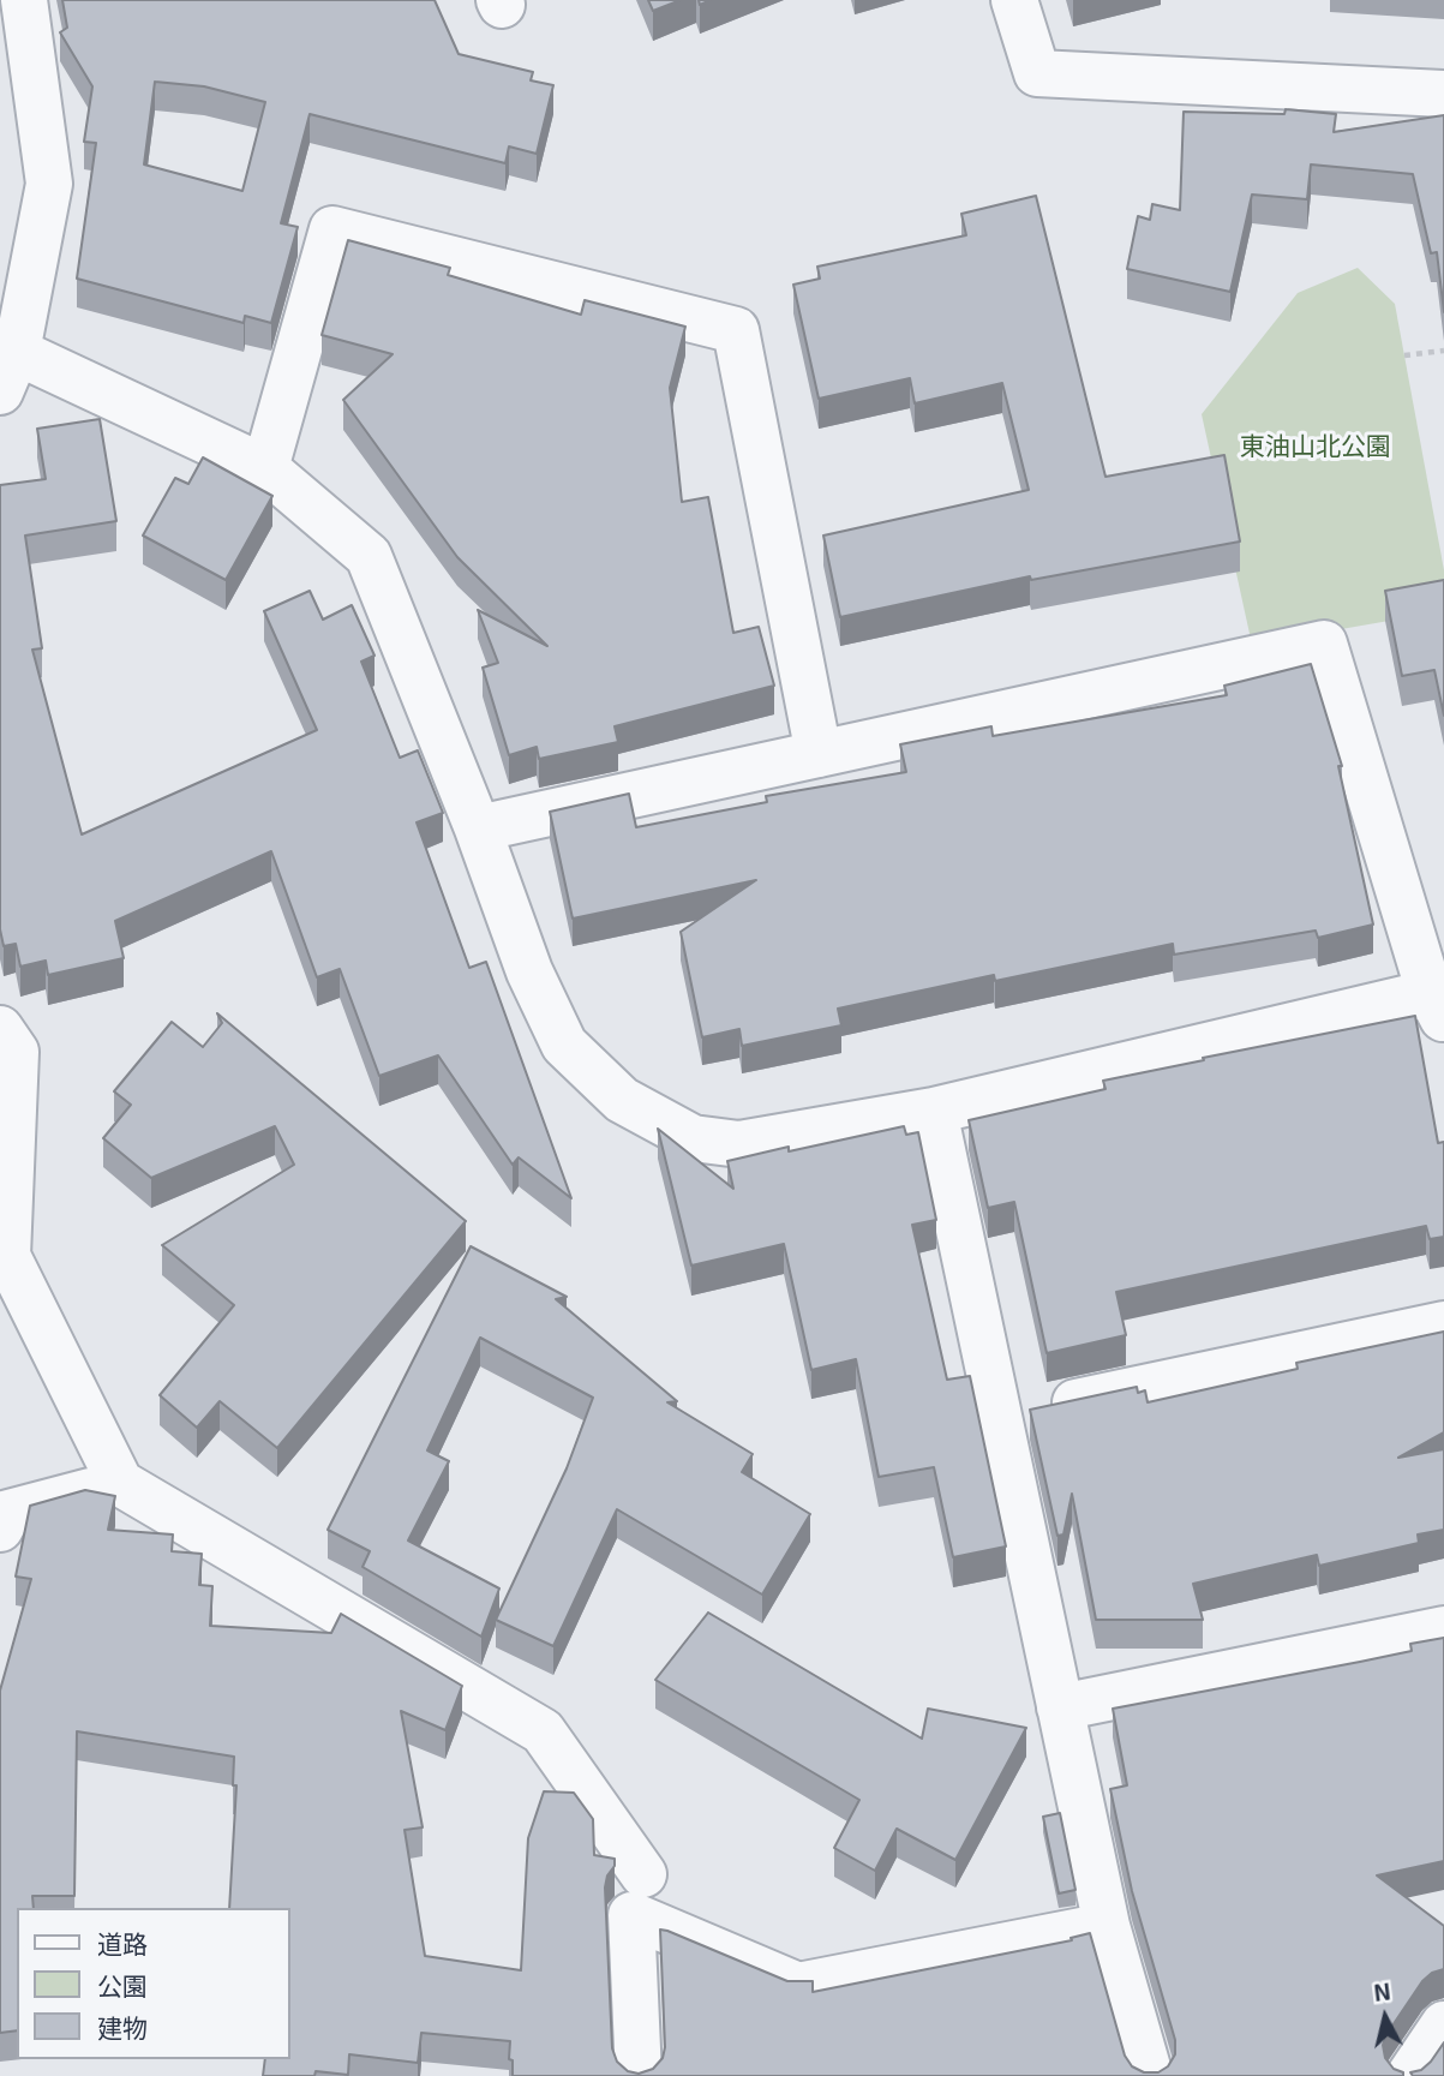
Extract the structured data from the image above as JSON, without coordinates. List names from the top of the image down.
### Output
{
  "parks": ["東油山北公園"],
  "legend": ["道路", "公園", "建物"],
  "north": "top"
}
